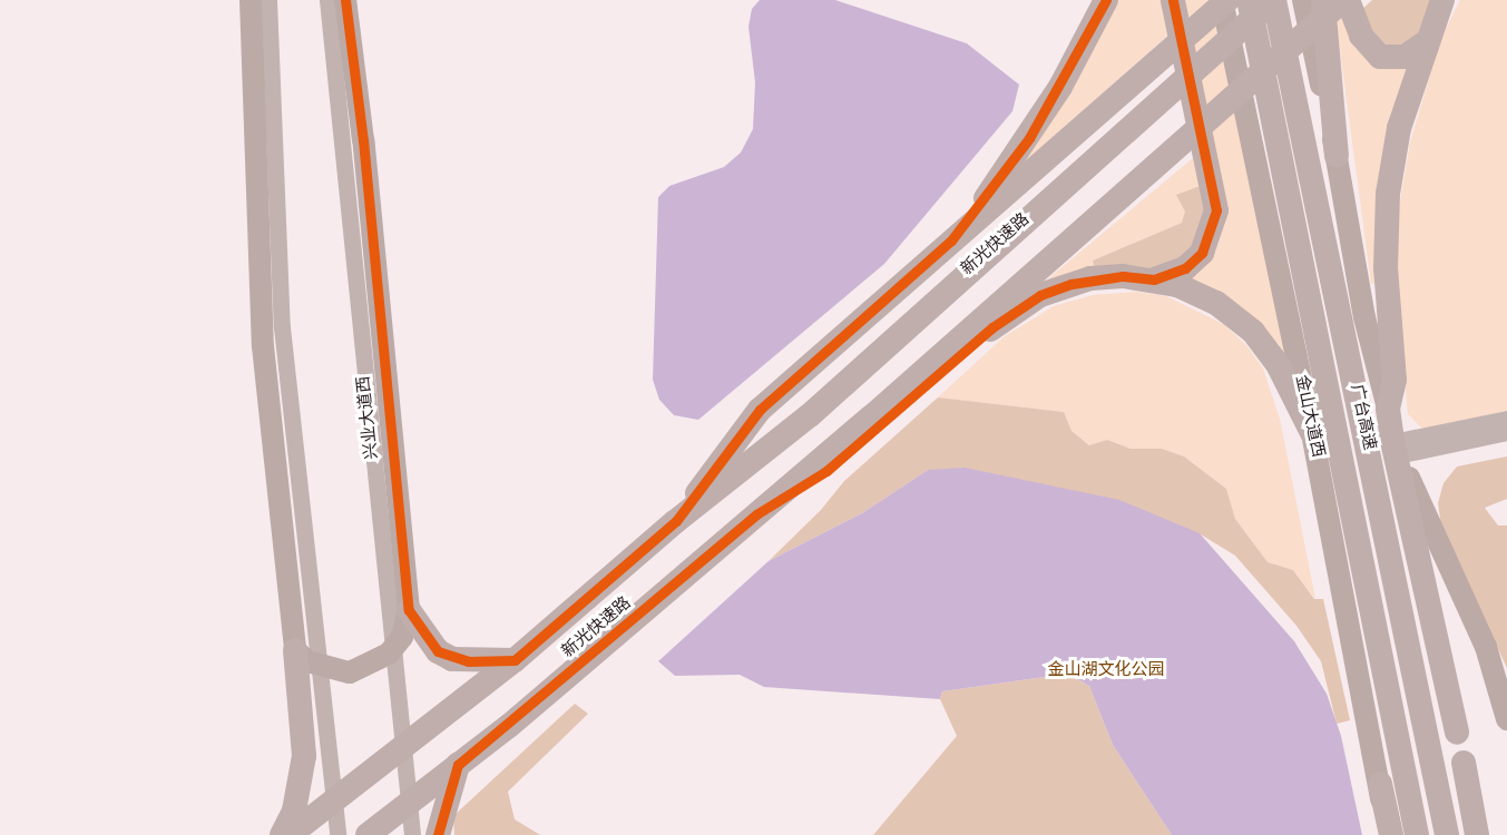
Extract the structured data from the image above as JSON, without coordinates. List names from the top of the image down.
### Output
{
  "streets": {
    "highway": ["新光快速路", "广台高速"],
    "main road": ["金山大道西"],
    "street": ["兴业大道西"]
  },
  "crossings": [
    ["新光快速路", "广台高速"]
  ],
  "parks": ["金山湖文化公园"]
}
